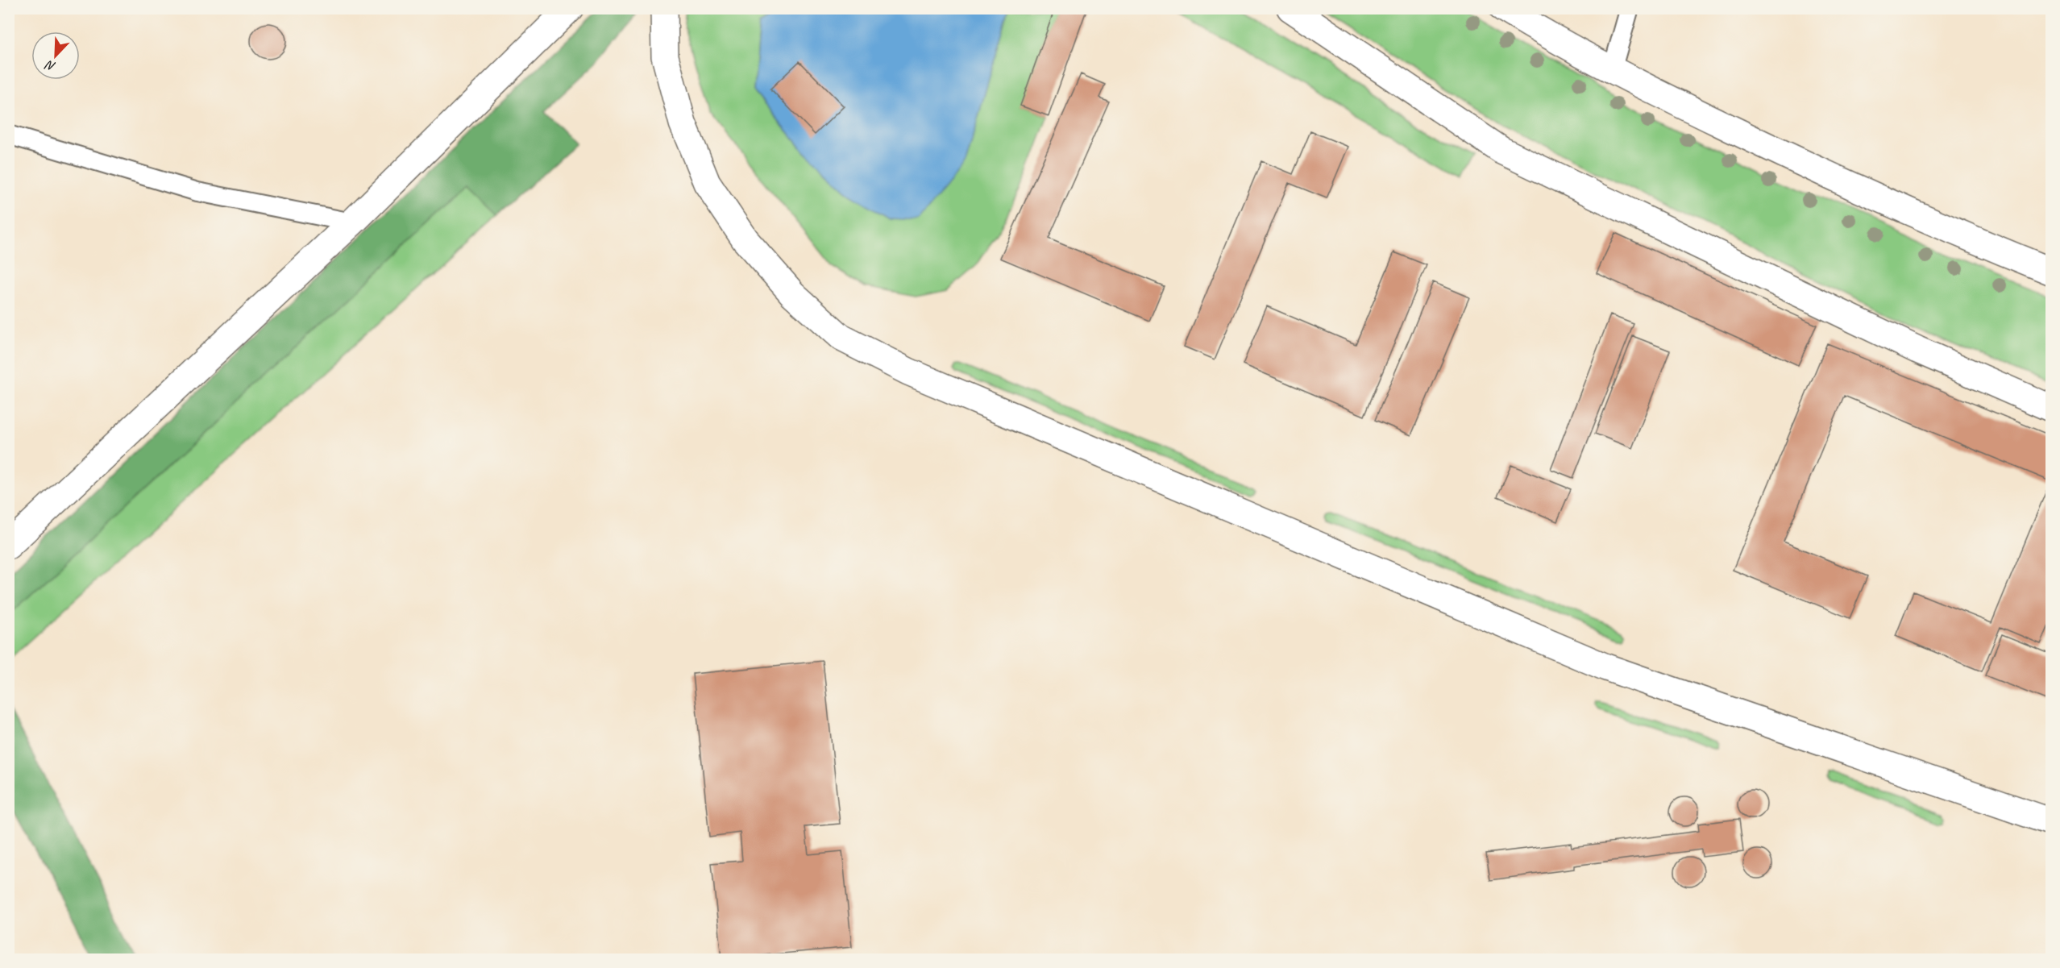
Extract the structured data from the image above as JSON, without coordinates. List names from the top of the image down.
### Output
{
  "north": "bottom left"
}
